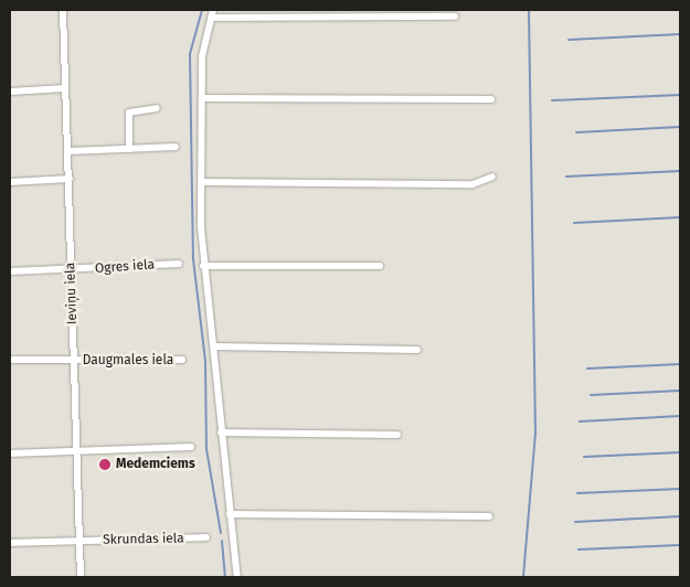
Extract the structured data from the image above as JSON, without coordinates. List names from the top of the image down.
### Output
{
  "streets": {
    "street": [
      "Ogres iela",
      "Ieviņu iela",
      "Daugmales iela",
      "Skrundas iela"
    ]
  },
  "crossings": [
    ["Ogres iela", "Ieviņu iela"],
    ["Ieviņu iela", "Daugmales iela"],
    ["Ieviņu iela", "Skrundas iela"]
  ],
  "places": ["Medemciems"]
}
